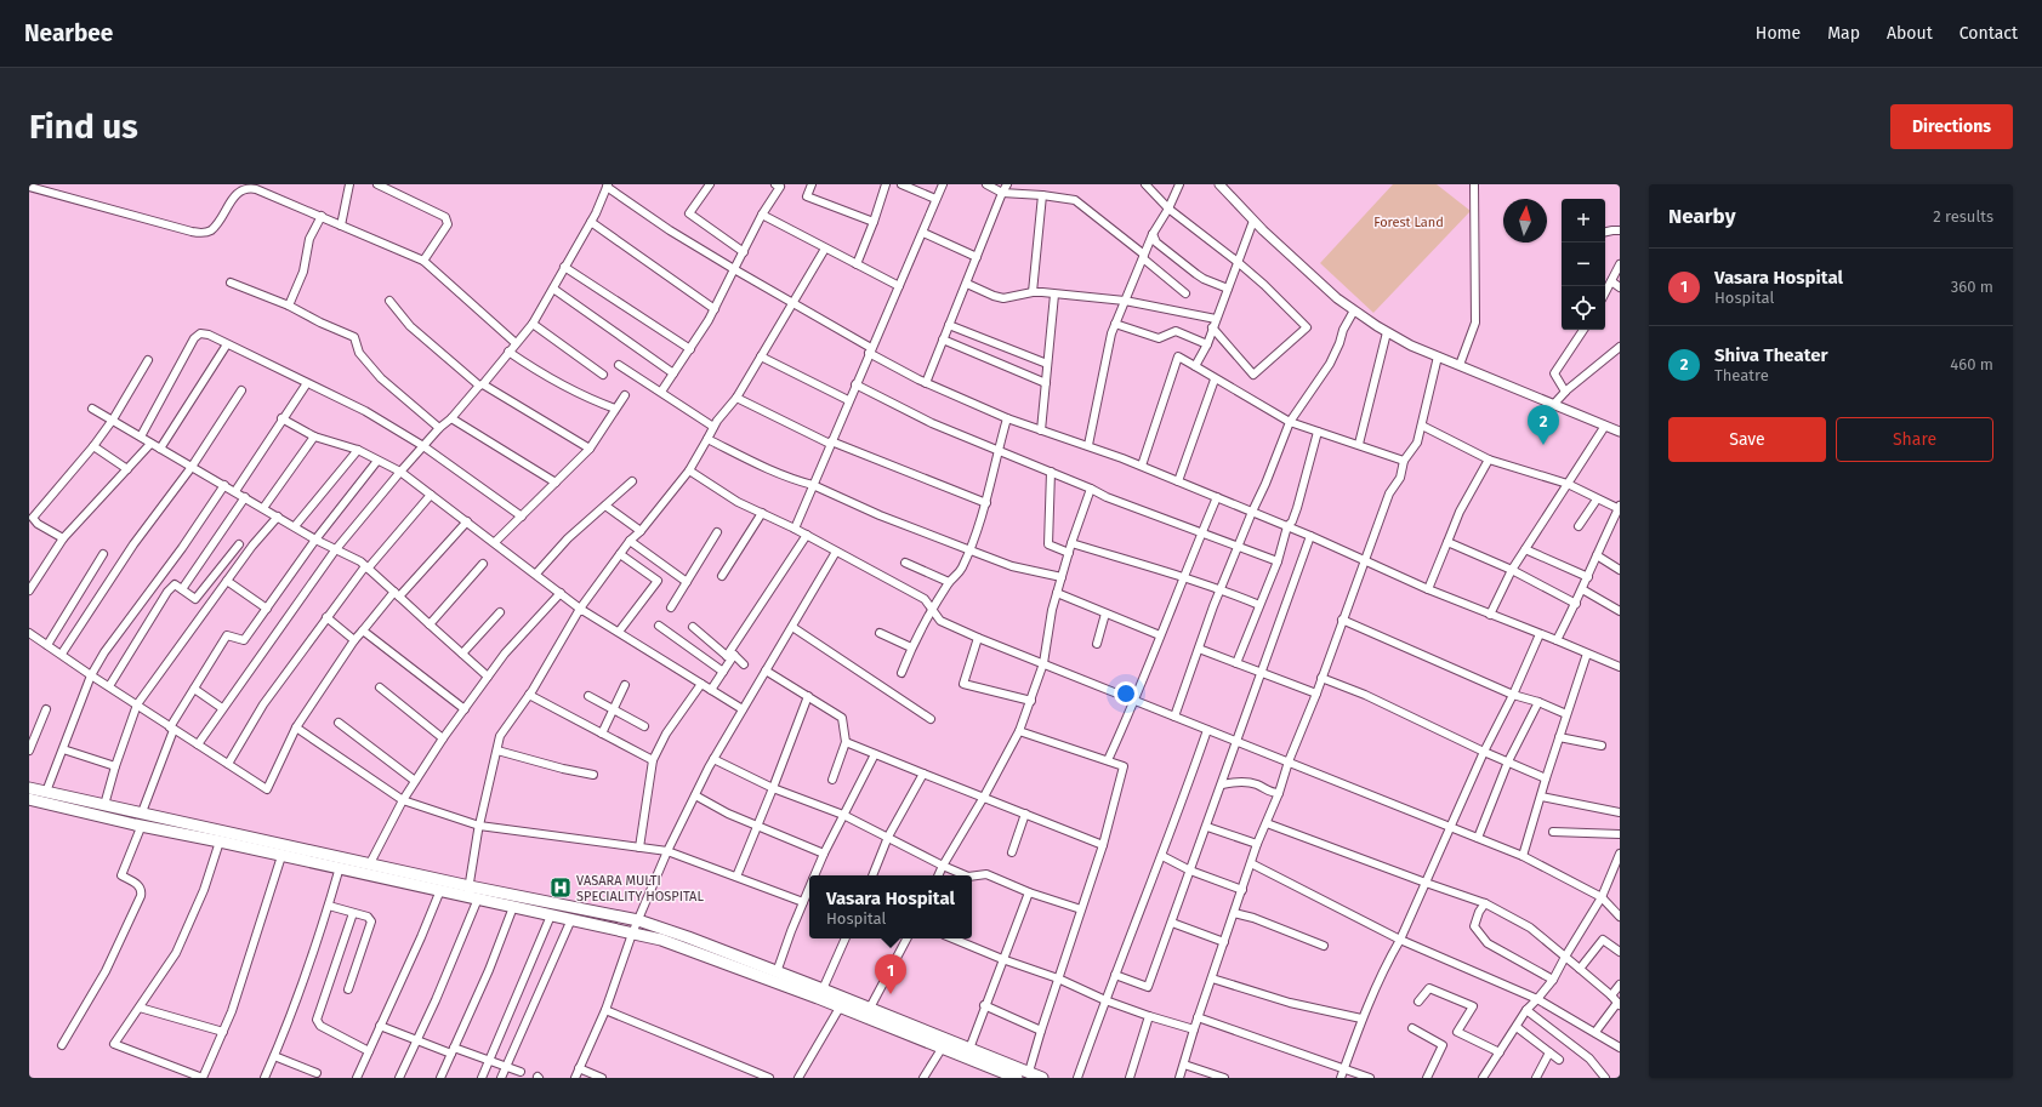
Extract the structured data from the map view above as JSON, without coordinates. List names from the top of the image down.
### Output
{
  "parks": ["Forest Land"],
  "places": {
    "hospital": ["VASARA MULTI SPECIALITY HOSPITAL"]
  },
  "north": "top",
  "page": {
    "header": "Nearbee",
    "nav": [
      "Home",
      "Map",
      "About",
      "Contact"
    ],
    "buttons": [
      "Directions",
      ["Save", "Share"]
    ],
    "title": "Find us",
    "heading": ["Nearby", "2 results"],
    "map_buttons": ["+", "−"],
    "list": [
      {
        "mark": "1",
        "name": "Vasara Hospital",
        "note": "Hospital",
        "value": "360 m"
      },
      {
        "mark": "2",
        "name": "Shiva Theater",
        "note": "Theatre",
        "value": "460 m"
      }
    ],
    "pins": ["2", "1"],
    "popup": ["Vasara Hospital", "Hospital"]
  }
}
